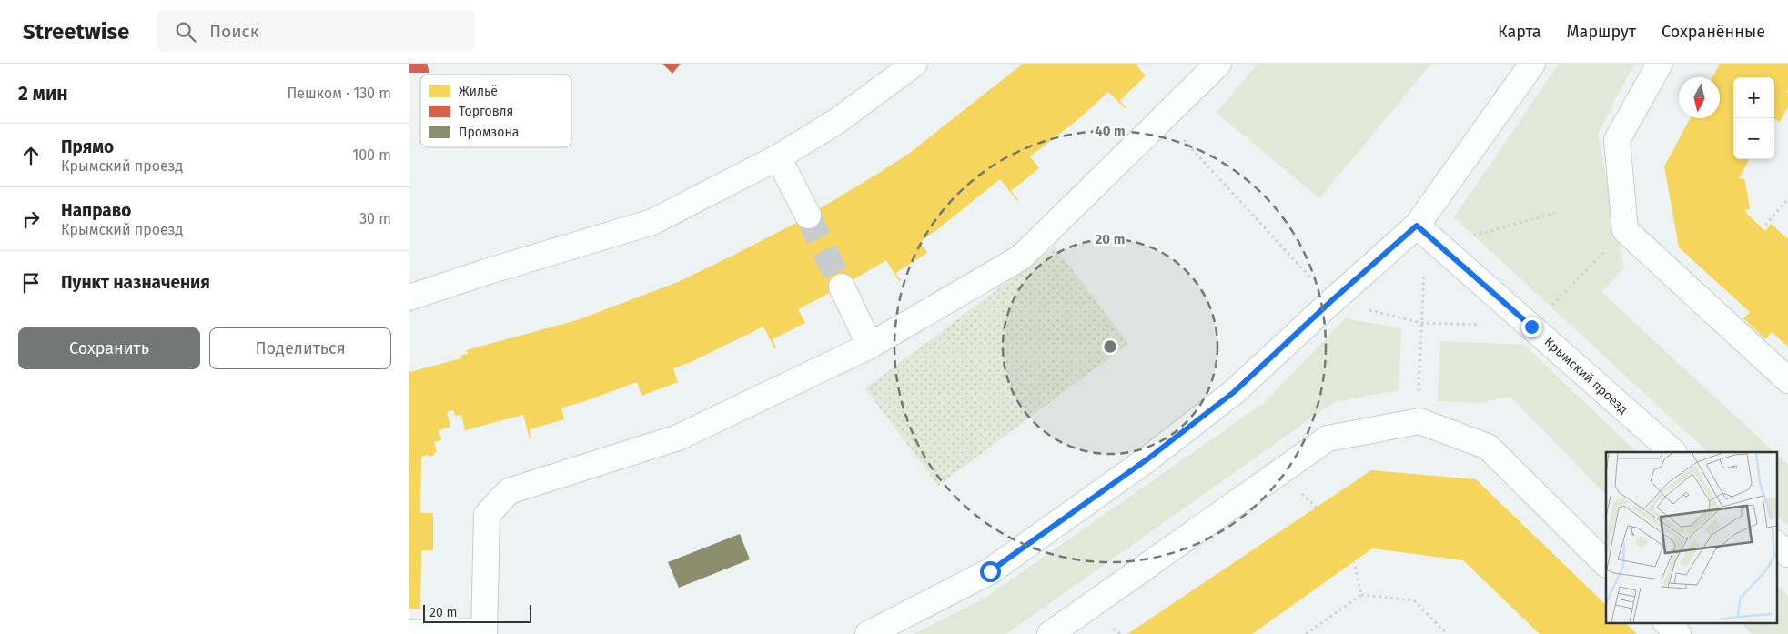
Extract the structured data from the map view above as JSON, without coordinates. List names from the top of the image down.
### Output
{
  "streets": {
    "street": ["Крымский проезд"]
  },
  "legend": ["Жильё", "Торговля", "Промзона"],
  "scale_bar": "20 m",
  "north": "bottom",
  "page": {
    "header": "Streetwise",
    "search": "Поиск",
    "nav": ["Карта", "Маршрут", "Сохранённые"],
    "heading": ["2 мин", "Пешком · 130 m"],
    "map_buttons": ["+", "−"],
    "list": [
      ["Прямо", "Крымский проезд", "100 m"],
      ["Направо", "Крымский проезд", "30 m"],
      "Пункт назначения"
    ],
    "buttons": ["Сохранить", "Поделиться"],
    "scale": "20 m"
  },
  "rings": ["40 m", "20 m"]
}
